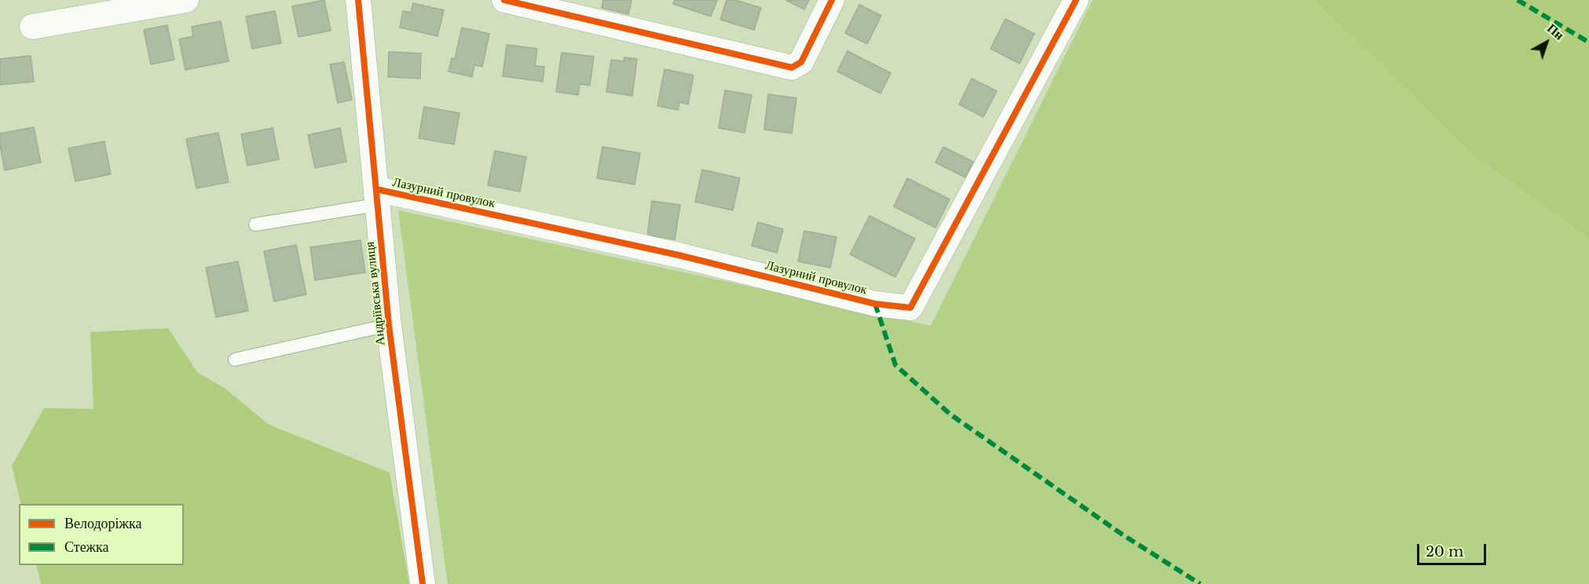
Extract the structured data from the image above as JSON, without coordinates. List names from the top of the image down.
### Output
{
  "streets": {
    "street": ["Лазурний провулок", "Андріївська вулиця"]
  },
  "crossings": [
    ["Лазурний провулок", "Андріївська вулиця"]
  ],
  "legend": ["Велодоріжка", "Стежка"],
  "scale_bar": "20 m",
  "north": "top right"
}
